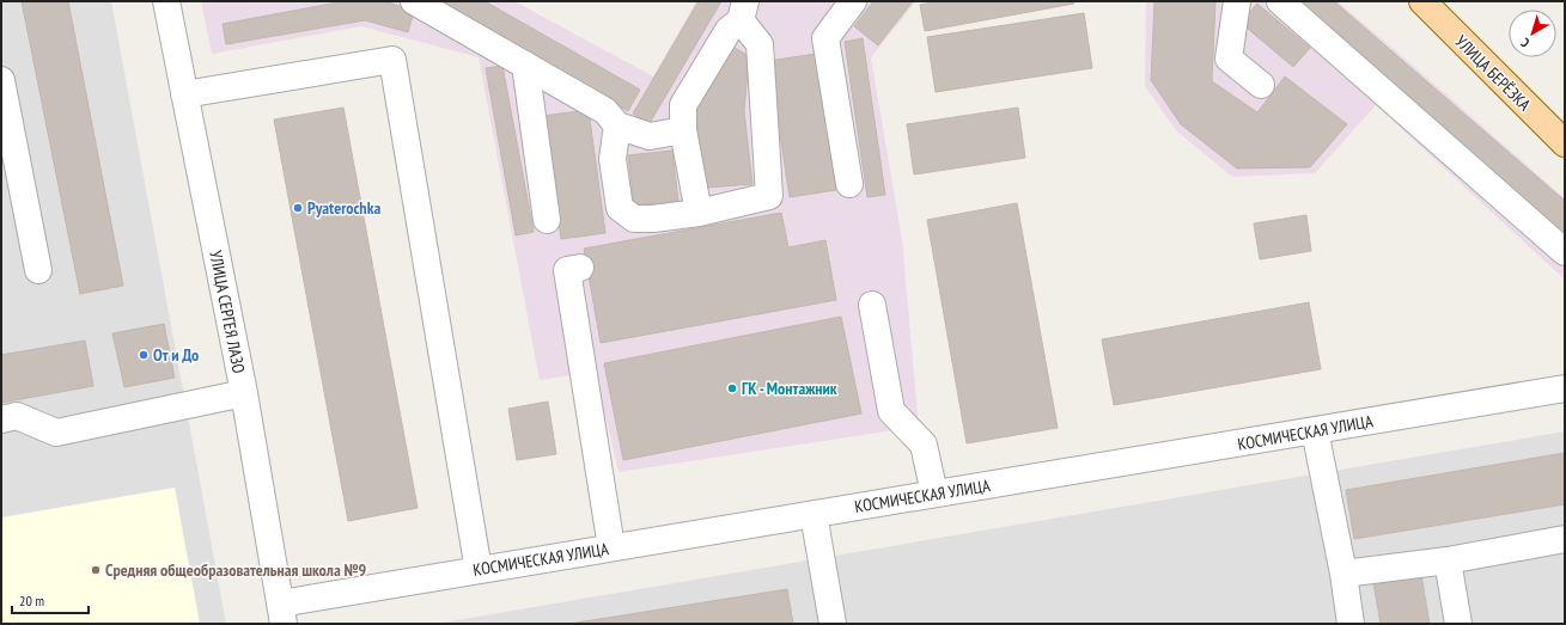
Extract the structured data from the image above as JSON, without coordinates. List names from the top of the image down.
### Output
{
  "streets": {
    "main road": ["УЛИЦА БЕРЁЗКА"],
    "street": ["УЛИЦА СЕРГЕЯ ЛАЗО", "КОСМИЧЕСКАЯ УЛИЦА"]
  },
  "crossings": [
    ["УЛИЦА СЕРГЕЯ ЛАЗО", "КОСМИЧЕСКАЯ УЛИЦА"]
  ],
  "places": [
    "Pyaterochka",
    "От и До",
    "ГК - Монтажник",
    "Средняя общеобразовательная школа №9"
  ],
  "scale_bar": "20 m",
  "north": "bottom left"
}
